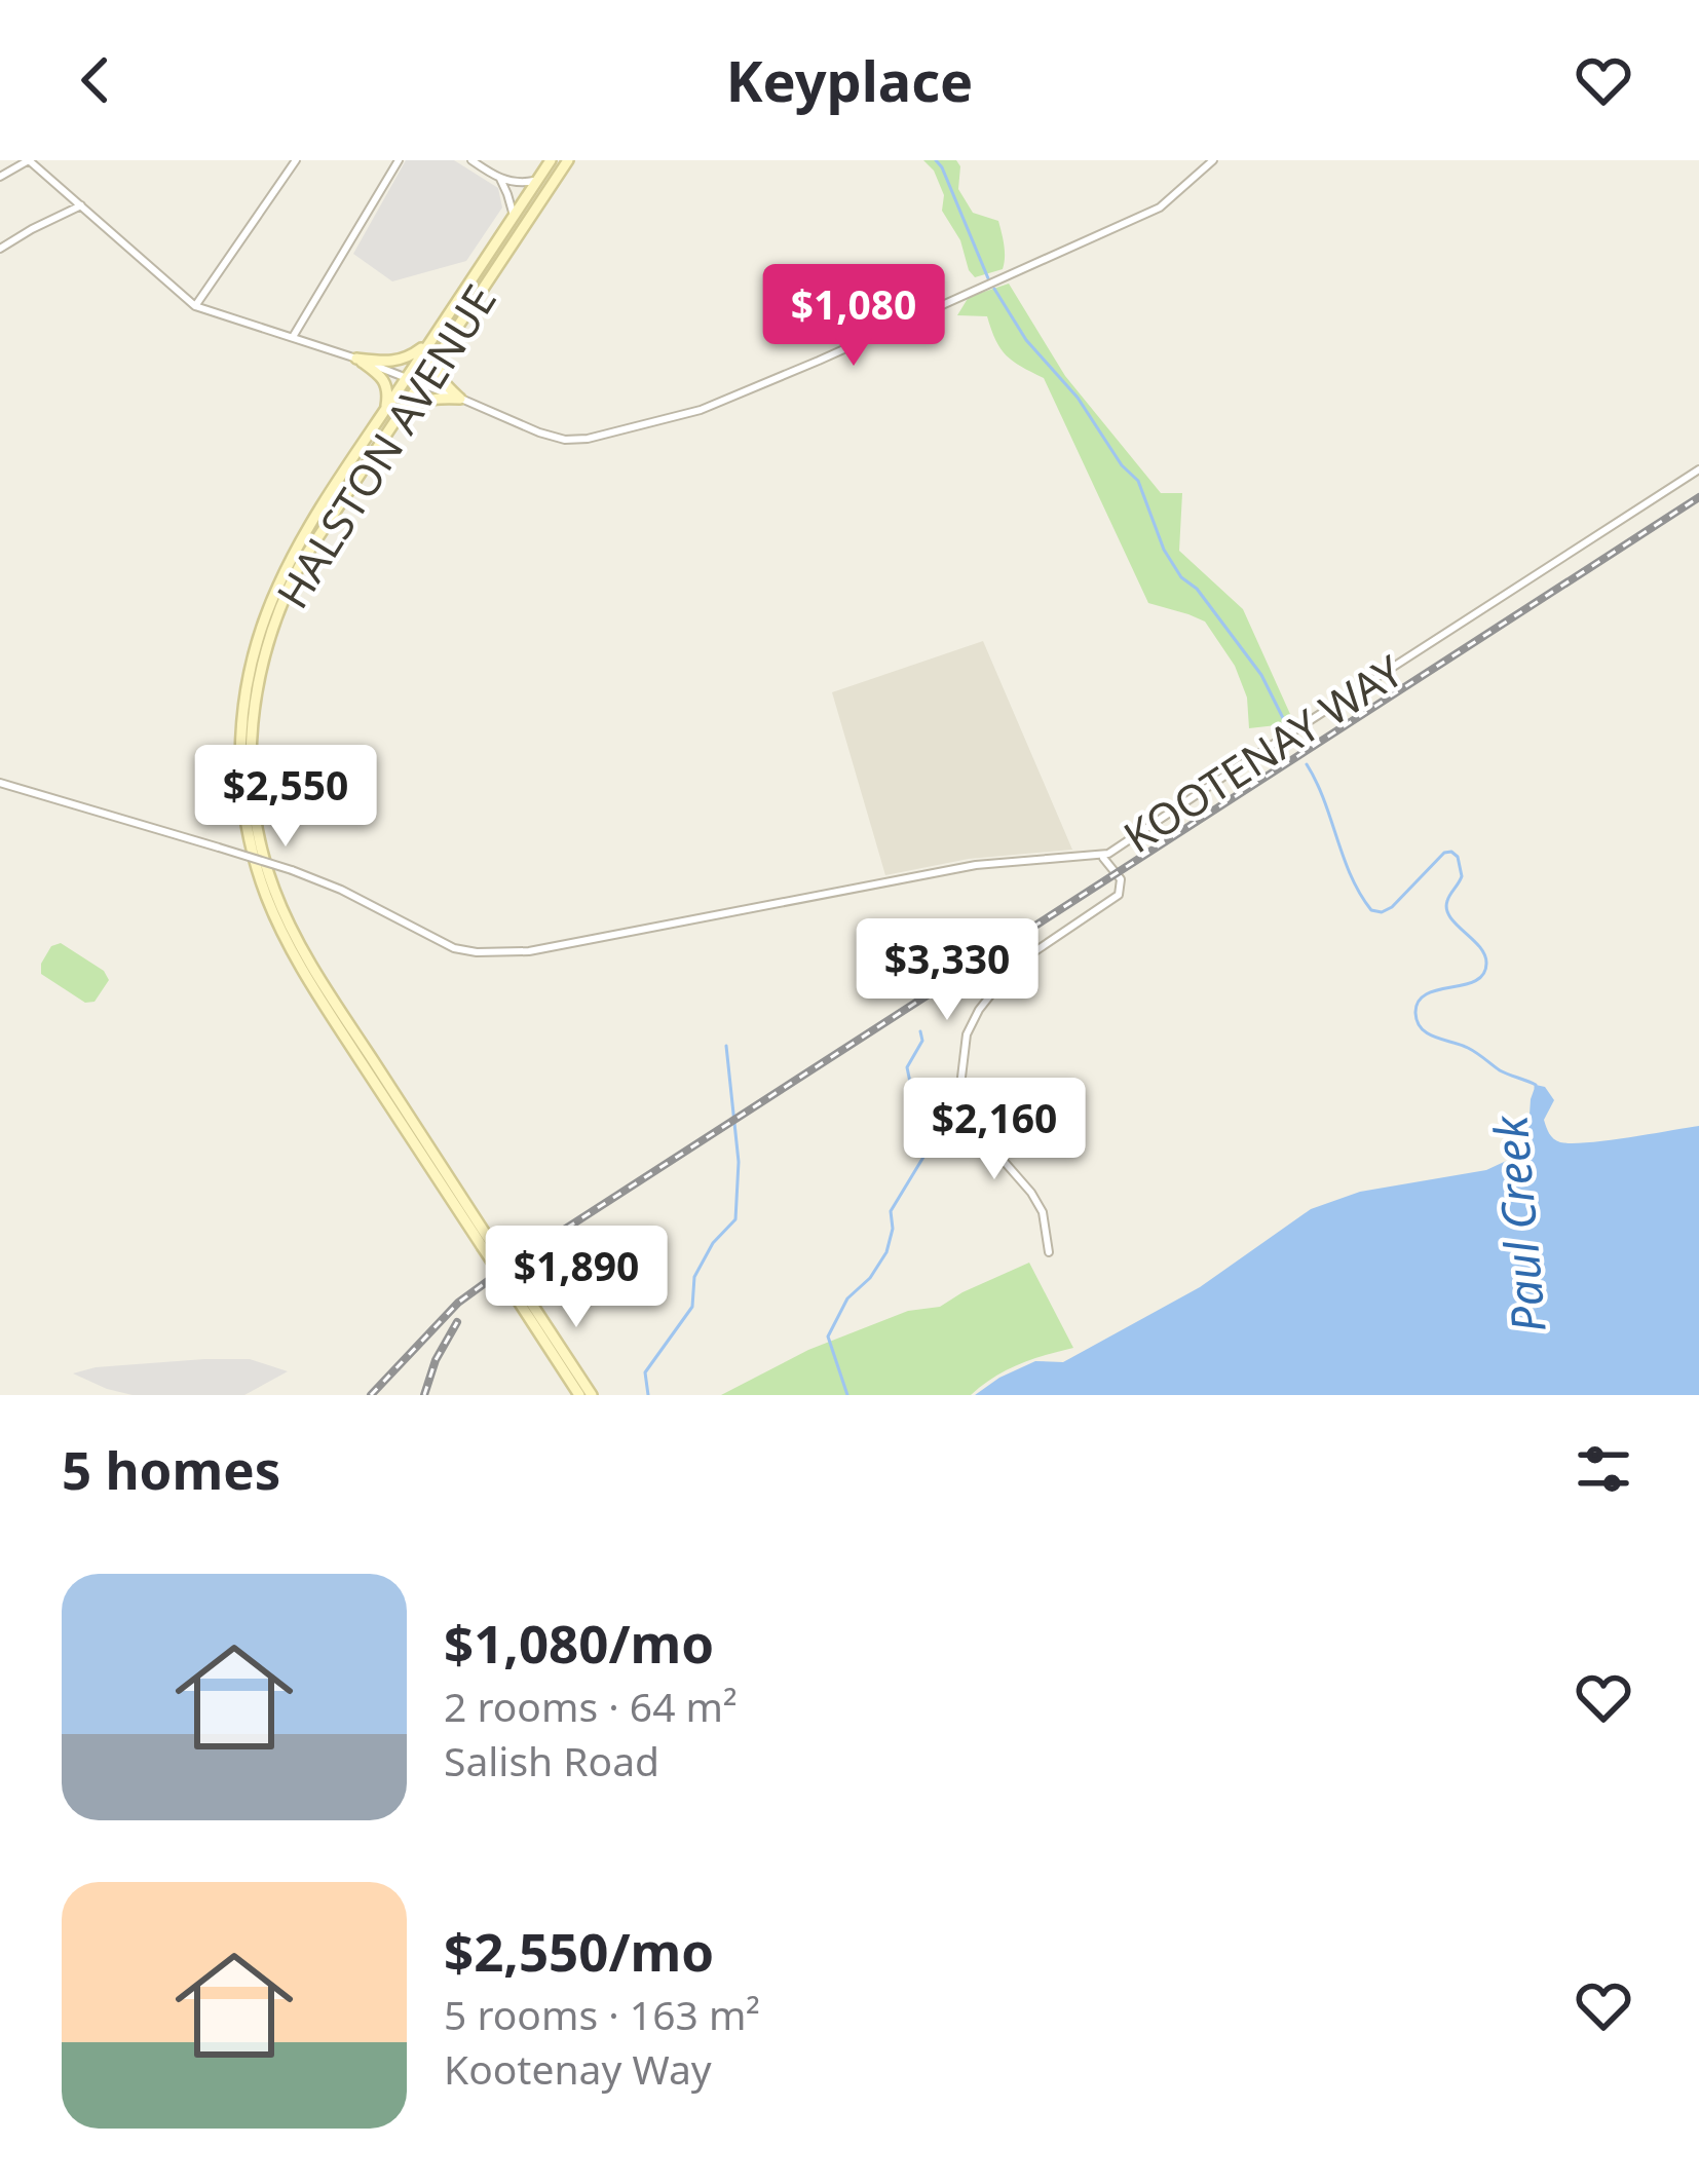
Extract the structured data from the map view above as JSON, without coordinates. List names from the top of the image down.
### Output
{
  "streets": {
    "main road": ["HALSTON AVENUE"],
    "street": ["KOOTENAY WAY"]
  },
  "water": ["Paul Creek"],
  "page": {
    "header": "Keyplace",
    "price": [
      "$1,080",
      "$2,550",
      "$3,330",
      "$2,160",
      "$1,890"
    ],
    "heading": "5 homes",
    "list": [
      {
        "name": "$1,080/mo",
        "note": "2 rooms · 64 m² · Salish Road"
      },
      {
        "name": "$2,550/mo",
        "note": "5 rooms · 163 m² · Kootenay Way"
      }
    ]
  }
}
